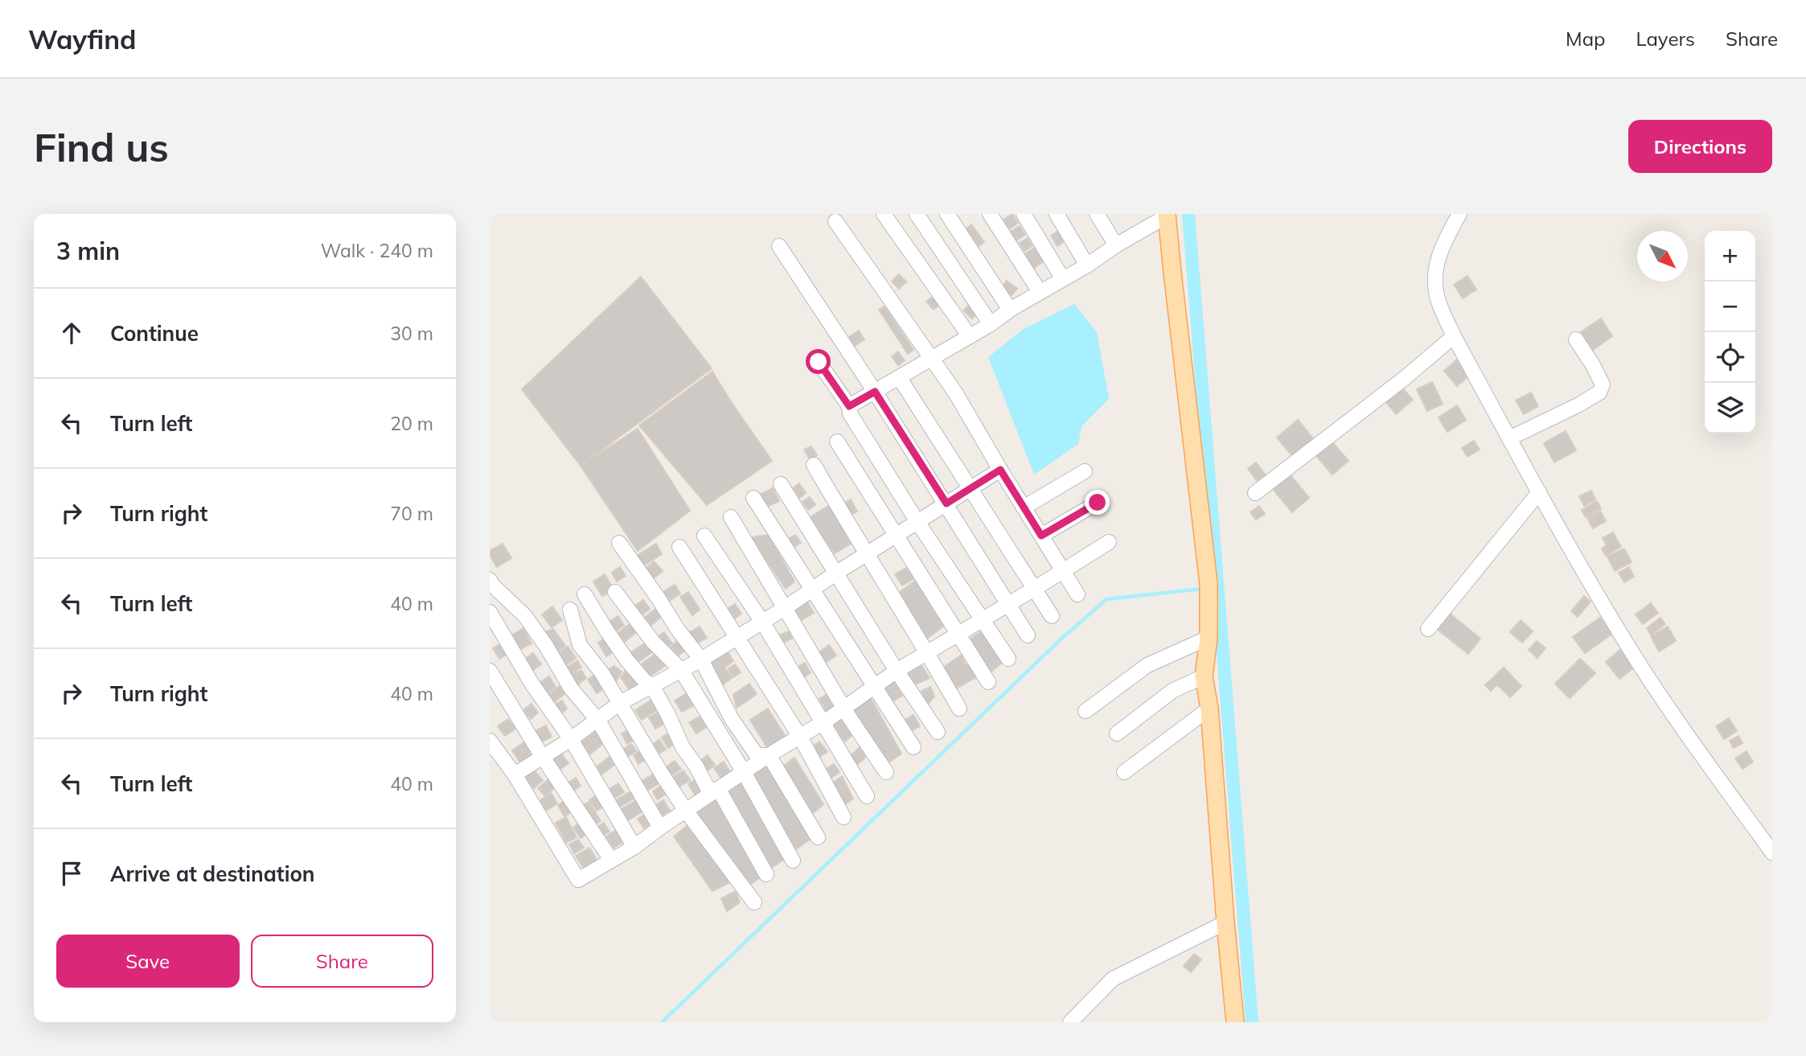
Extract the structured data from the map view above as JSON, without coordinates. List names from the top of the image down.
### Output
{
  "north": "bottom right",
  "page": {
    "header": "Wayfind",
    "nav": ["Map", "Layers", "Share"],
    "buttons": [
      "Directions",
      ["Save", "Share"]
    ],
    "title": "Find us",
    "heading": ["3 min", "Walk · 240 m"],
    "map_buttons": ["+", "−"],
    "list": [
      ["Continue", "30 m"],
      ["Turn left", "20 m"],
      ["Turn right", "70 m"],
      ["Turn left", "40 m"],
      ["Turn right", "40 m"],
      ["Turn left", "40 m"],
      "Arrive at destination"
    ]
  }
}
